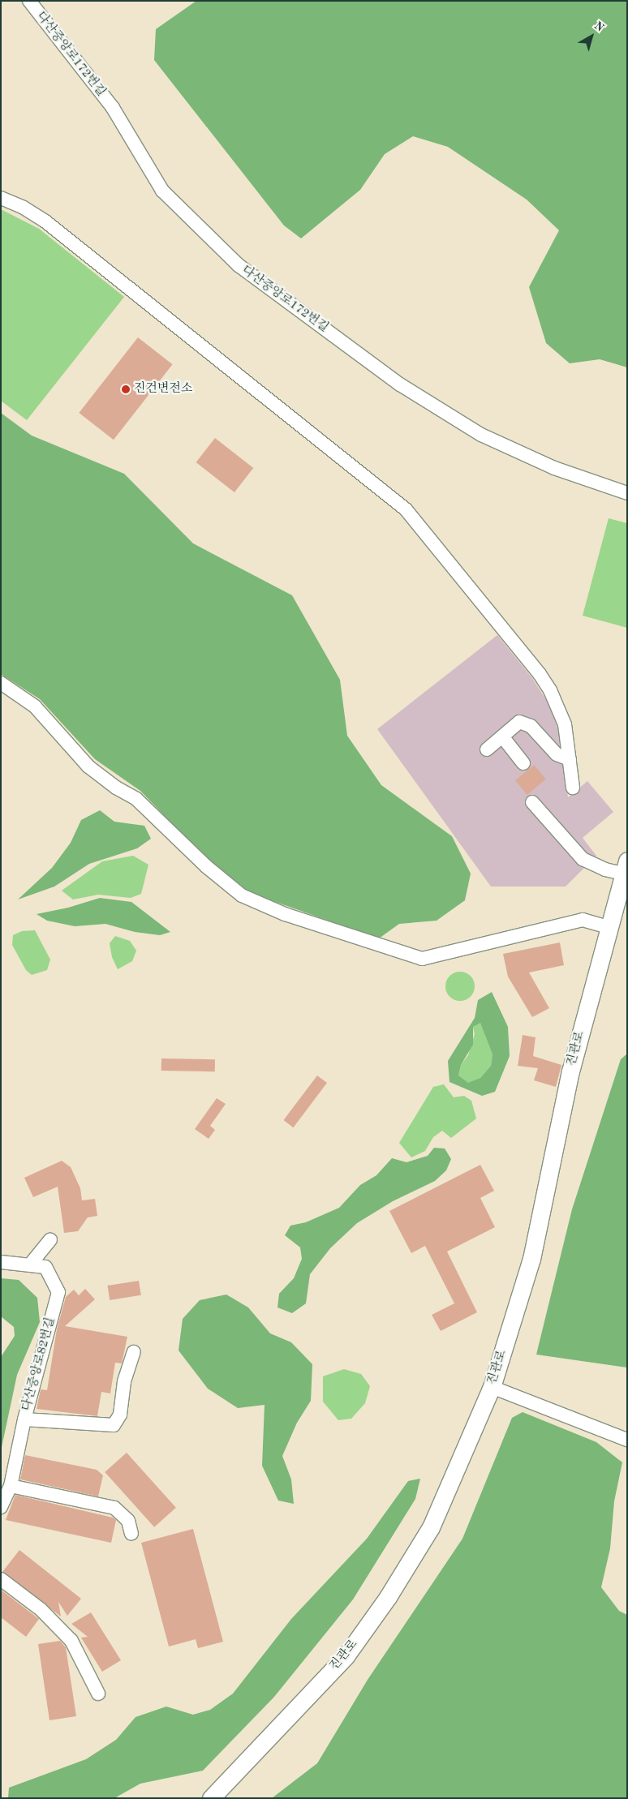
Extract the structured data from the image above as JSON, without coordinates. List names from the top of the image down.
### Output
{
  "streets": {
    "main road": ["진관로"],
    "street": ["다산중앙로172번길", "다산중앙로82번길"]
  },
  "places": ["진건변전소"],
  "north": "top right"
}
